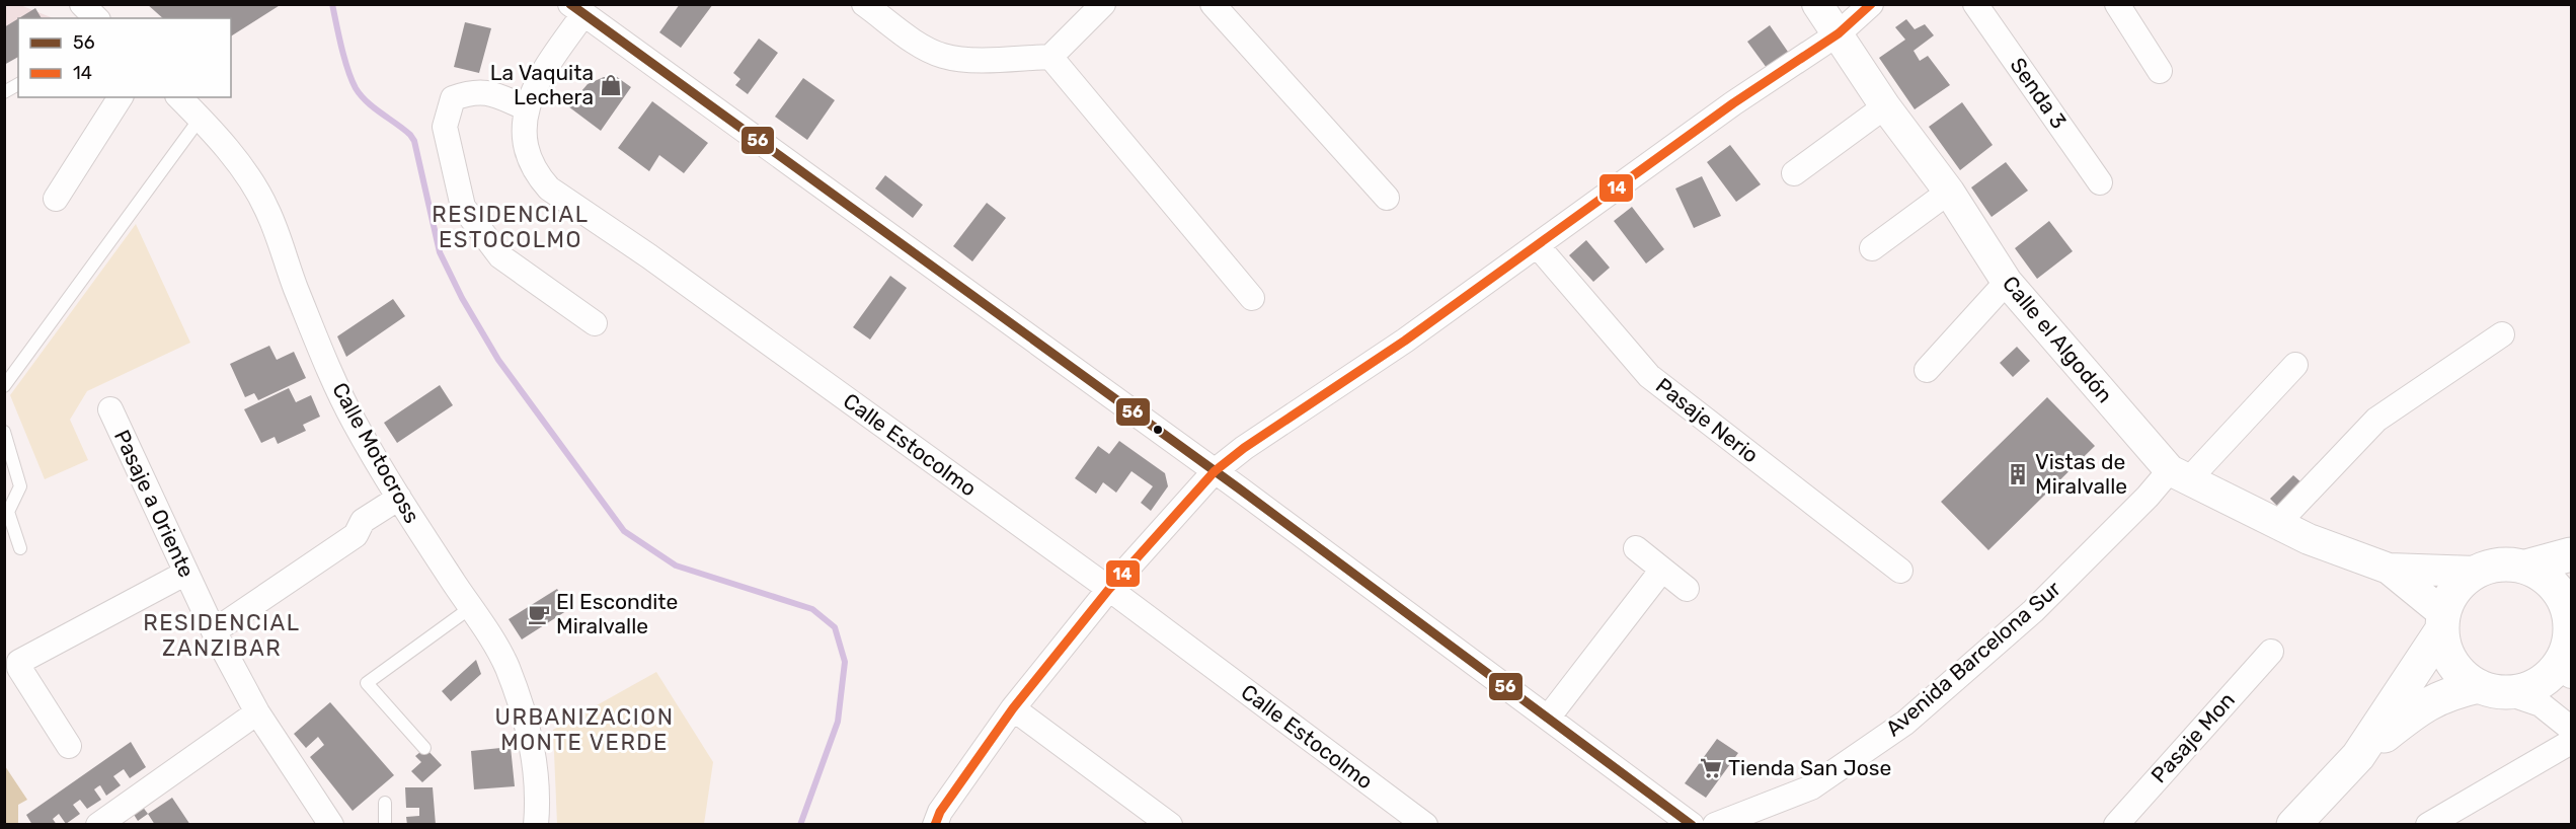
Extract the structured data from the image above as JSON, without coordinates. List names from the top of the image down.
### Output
{
  "streets": {
    "street": [
      "Senda 3",
      "Calle el Algodón",
      "Pasaje Nerio",
      "Calle Estocolmo",
      "Calle Motocross",
      "Pasaje a Oriente",
      "Avenida Barcelona Sur",
      "Pasaje Mon"
    ]
  },
  "crossings": [
    ["Calle el Algodón", "Avenida Barcelona Sur"]
  ],
  "districts": ["RESIDENCIAL ESTOCOLMO", "RESIDENCIAL ZANZIBAR", "URBANIZACION MONTE VERDE"],
  "places": {
    "shop": ["La Vaquita Lechera"],
    "building": ["Vistas de Miralvalle"],
    "cafe": ["El Escondite Miralvalle"],
    "supermarket": ["Tienda San Jose"]
  },
  "lines": ["transit line 56", "transit line 14"],
  "legend": ["56", "14"]
}
